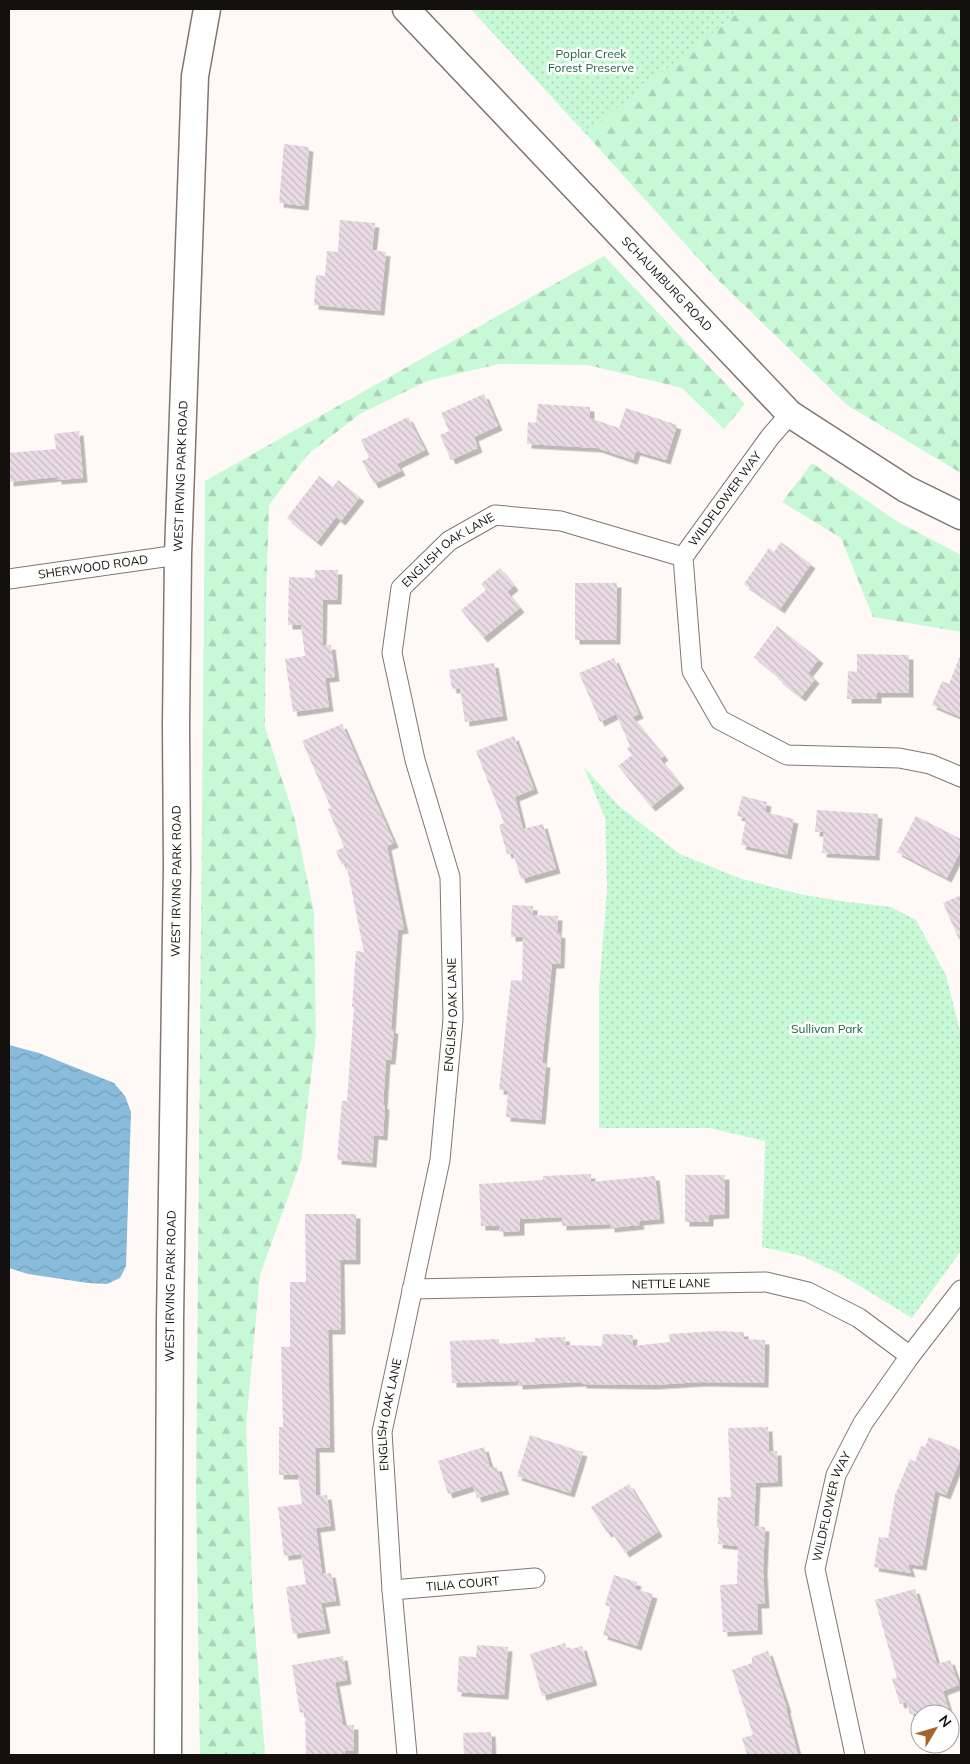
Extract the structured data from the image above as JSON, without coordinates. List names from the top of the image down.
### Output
{
  "streets": {
    "main road": ["SCHAUMBURG ROAD", "WEST IRVING PARK ROAD"],
    "street": [
      "WILDFLOWER WAY",
      "ENGLISH OAK LANE",
      "SHERWOOD ROAD",
      "NETTLE LANE",
      "TILIA COURT"
    ]
  },
  "crossings": [
    ["SCHAUMBURG ROAD", "WILDFLOWER WAY"],
    ["WEST IRVING PARK ROAD", "SHERWOOD ROAD"],
    ["WILDFLOWER WAY", "ENGLISH OAK LANE"],
    ["WILDFLOWER WAY", "NETTLE LANE"],
    ["ENGLISH OAK LANE", "NETTLE LANE"],
    ["ENGLISH OAK LANE", "TILIA COURT"]
  ],
  "parks": ["Poplar Creek Forest Preserve", "Sullivan Park"],
  "north": "top right"
}
